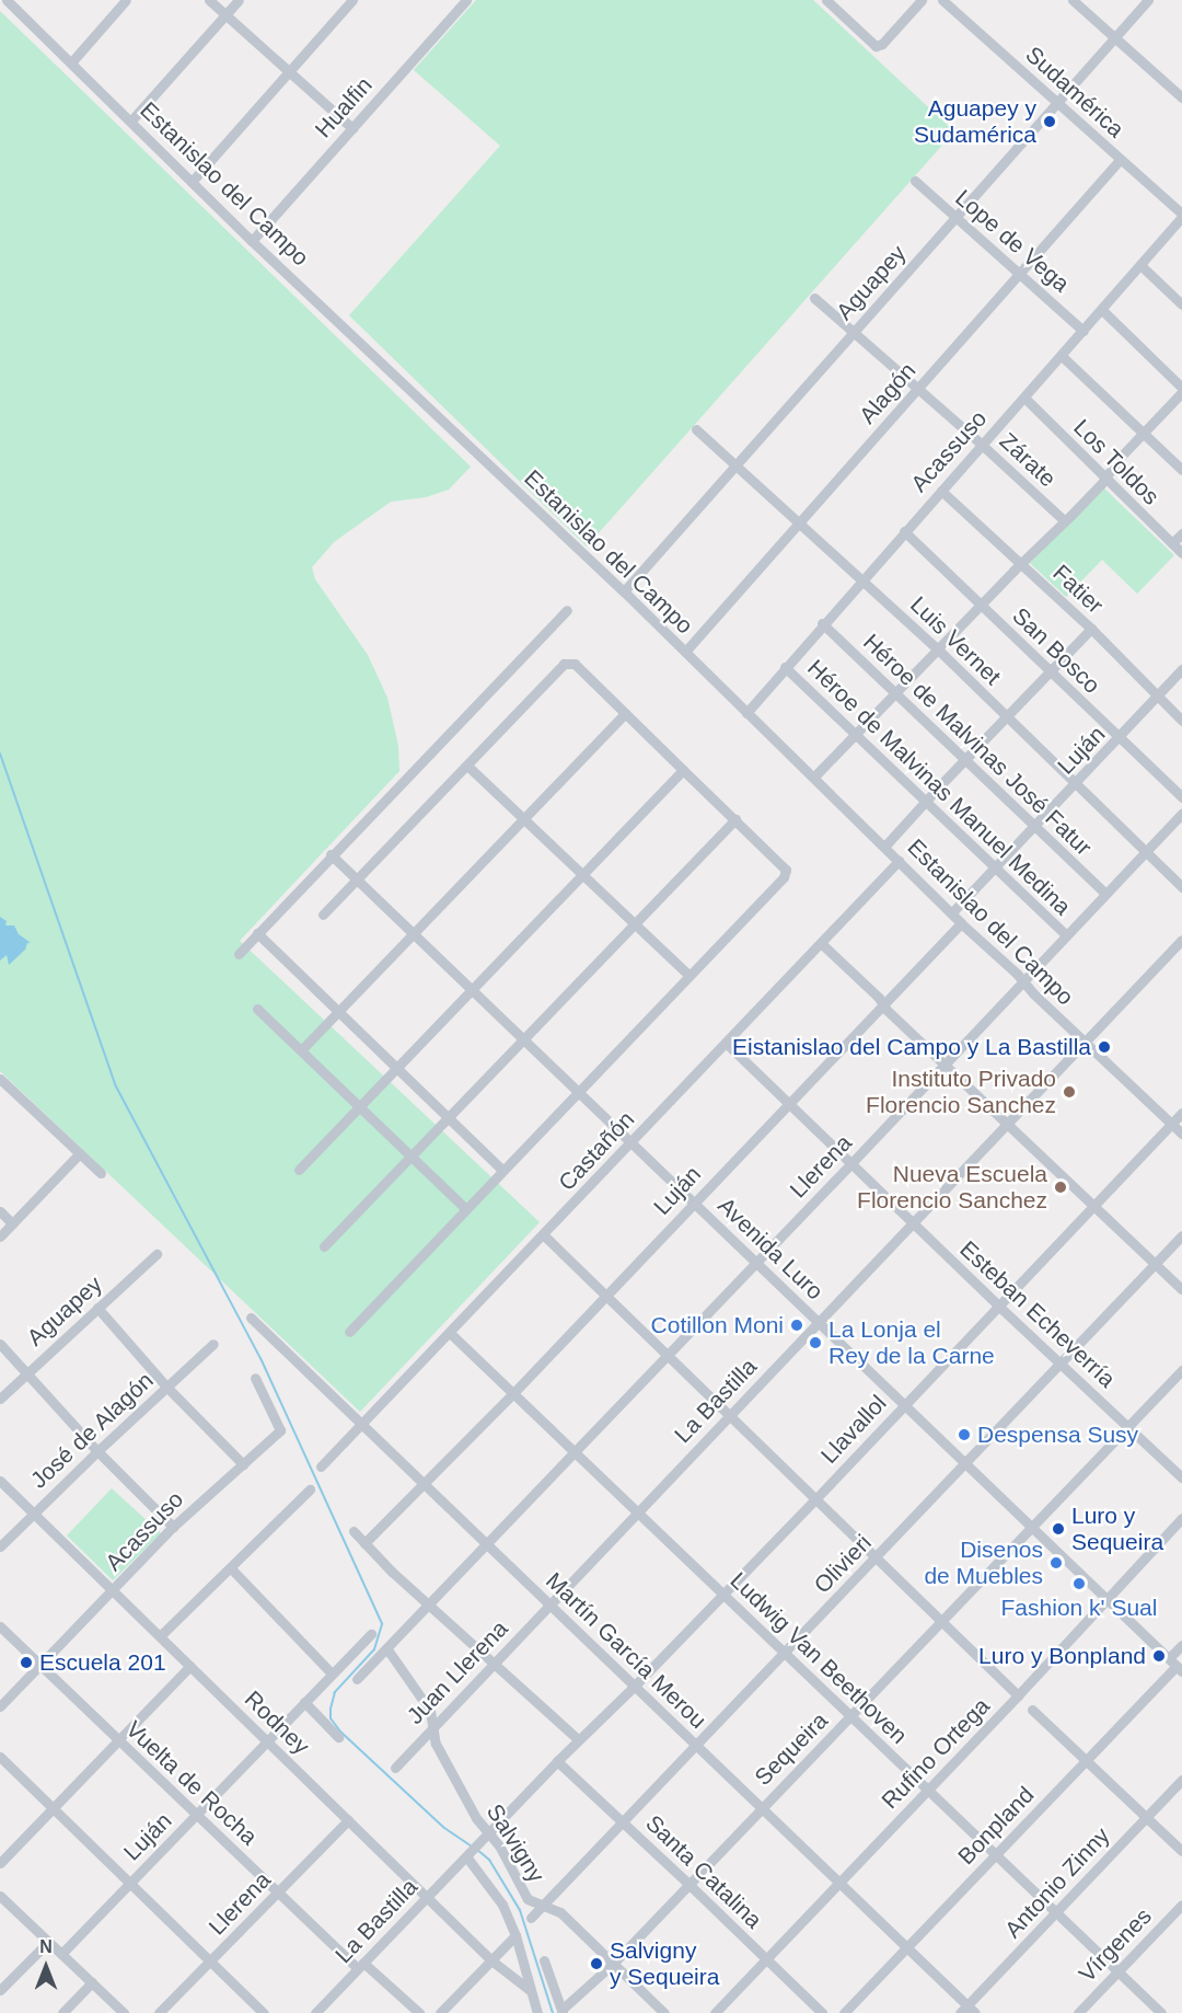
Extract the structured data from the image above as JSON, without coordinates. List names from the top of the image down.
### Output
{
  "streets": {
    "street": [
      "Sudamérica",
      "Hualfin",
      "Estanislao del Campo",
      "Lope de Vega",
      "Aguapey",
      "Alagón",
      "Acassuso",
      "Zárate",
      "Los Toldos",
      "Fatier",
      "Luis Vernet",
      "San Bosco",
      "Héroe de Malvinas José Fatur",
      "Luján",
      "Héroe de Malvinas Manuel Medina",
      "Castañón",
      "Llerena",
      "Avenida Luro",
      "Esteban Echeverría",
      "La Bastilla",
      "Llavallol",
      "José de Alagón",
      "Olivieri",
      "Martín García Merou",
      "Ludwig Van Beethoven",
      "Juan Llerena",
      "Rodney",
      "Sequeira",
      "Rufino Ortega",
      "Vuelta de Rocha",
      "Bonpland",
      "Salvigny",
      "Santa Catalina",
      "Antonio Zinny",
      "Vírgenes"
    ]
  },
  "crossings": [
    ["Sudamérica", "Aguapey"],
    ["Sudamérica", "Alagón"],
    ["Sudamérica", "Acassuso"],
    ["Hualfin", "Estanislao del Campo"],
    ["Estanislao del Campo", "Aguapey"],
    ["Estanislao del Campo", "Alagón"],
    ["Estanislao del Campo", "Acassuso"],
    ["Estanislao del Campo", "Luján"],
    ["Estanislao del Campo", "Castañón"],
    ["Estanislao del Campo", "Llerena"],
    ["Estanislao del Campo", "La Bastilla"],
    ["Estanislao del Campo", "Llavallol"],
    ["Lope de Vega", "Aguapey"],
    ["Lope de Vega", "Alagón"],
    ["Lope de Vega", "Acassuso"],
    ["Aguapey", "Zárate"],
    ["Aguapey", "Luis Vernet"],
    ["Alagón", "Zárate"],
    ["Alagón", "Luis Vernet"],
    ["Acassuso", "Zárate"],
    ["Acassuso", "Los Toldos"],
    ["Acassuso", "Fatier"],
    ["Acassuso", "Luis Vernet"],
    ["Acassuso", "San Bosco"],
    ["Acassuso", "Héroe de Malvinas José Fatur"],
    ["Acassuso", "Héroe de Malvinas Manuel Medina"],
    ["Acassuso", "Rodney"],
    ["Acassuso", "Vuelta de Rocha"],
    ["Fatier", "Luján"],
    ["Luis Vernet", "Luján"],
    ["Luis Vernet", "Llerena"],
    ["San Bosco", "Luján"],
    ["Héroe de Malvinas José Fatur", "Luján"],
    ["Héroe de Malvinas José Fatur", "Llerena"],
    ["Luján", "Héroe de Malvinas Manuel Medina"],
    ["Luján", "Avenida Luro"],
    ["Luján", "Esteban Echeverría"],
    ["Luján", "Martín García Merou"],
    ["Luján", "Ludwig Van Beethoven"],
    ["Luján", "Rodney"],
    ["Luján", "Vuelta de Rocha"],
    ["Héroe de Malvinas Manuel Medina", "Llerena"],
    ["Castañón", "Avenida Luro"],
    ["Castañón", "Esteban Echeverría"],
    ["Castañón", "Martín García Merou"],
    ["Castañón", "Ludwig Van Beethoven"],
    ["Llerena", "Avenida Luro"],
    ["Llerena", "Esteban Echeverría"],
    ["Llerena", "Martín García Merou"],
    ["Llerena", "Ludwig Van Beethoven"],
    ["Llerena", "Rodney"],
    ["Llerena", "Vuelta de Rocha"],
    ["Avenida Luro", "La Bastilla"],
    ["Avenida Luro", "Llavallol"],
    ["Avenida Luro", "Olivieri"],
    ["Avenida Luro", "Sequeira"],
    ["Avenida Luro", "Rufino Ortega"],
    ["Avenida Luro", "Bonpland"],
    ["Esteban Echeverría", "La Bastilla"],
    ["Esteban Echeverría", "Llavallol"],
    ["Esteban Echeverría", "Olivieri"],
    ["Esteban Echeverría", "Sequeira"],
    ["La Bastilla", "Martín García Merou"],
    ["La Bastilla", "Ludwig Van Beethoven"],
    ["La Bastilla", "Juan Llerena"],
    ["La Bastilla", "Rodney"],
    ["La Bastilla", "Vuelta de Rocha"],
    ["La Bastilla", "Salvigny"],
    ["Llavallol", "Martín García Merou"],
    ["Llavallol", "Ludwig Van Beethoven"],
    ["José de Alagón", "Rodney"],
    ["Olivieri", "Martín García Merou"],
    ["Olivieri", "Ludwig Van Beethoven"],
    ["Olivieri", "Salvigny"],
    ["Olivieri", "Santa Catalina"],
    ["Martín García Merou", "Juan Llerena"],
    ["Martín García Merou", "Sequeira"],
    ["Martín García Merou", "Rufino Ortega"],
    ["Martín García Merou", "Bonpland"],
    ["Martín García Merou", "Antonio Zinny"],
    ["Ludwig Van Beethoven", "Sequeira"],
    ["Ludwig Van Beethoven", "Rufino Ortega"],
    ["Ludwig Van Beethoven", "Bonpland"],
    ["Ludwig Van Beethoven", "Antonio Zinny"],
    ["Ludwig Van Beethoven", "Vírgenes"],
    ["Juan Llerena", "Salvigny"],
    ["Sequeira", "Salvigny"],
    ["Sequeira", "Santa Catalina"],
    ["Rufino Ortega", "Santa Catalina"]
  ],
  "places": [
    "Aguapey y Sudamérica",
    "Eistanislao del Campo y La Bastilla",
    "Instituto Privado Florencio Sanchez",
    "Nueva Escuela Florencio Sanchez",
    "Cotillon Moni",
    "La Lonja el Rey de la Carne",
    "Despensa Susy",
    "Luro y Sequeira",
    "Disenos de Muebles",
    "Fashion k' Sual",
    "Luro y Bonpland",
    "Escuela 201",
    "Salvigny y Sequeira"
  ],
  "north": "top"
}
